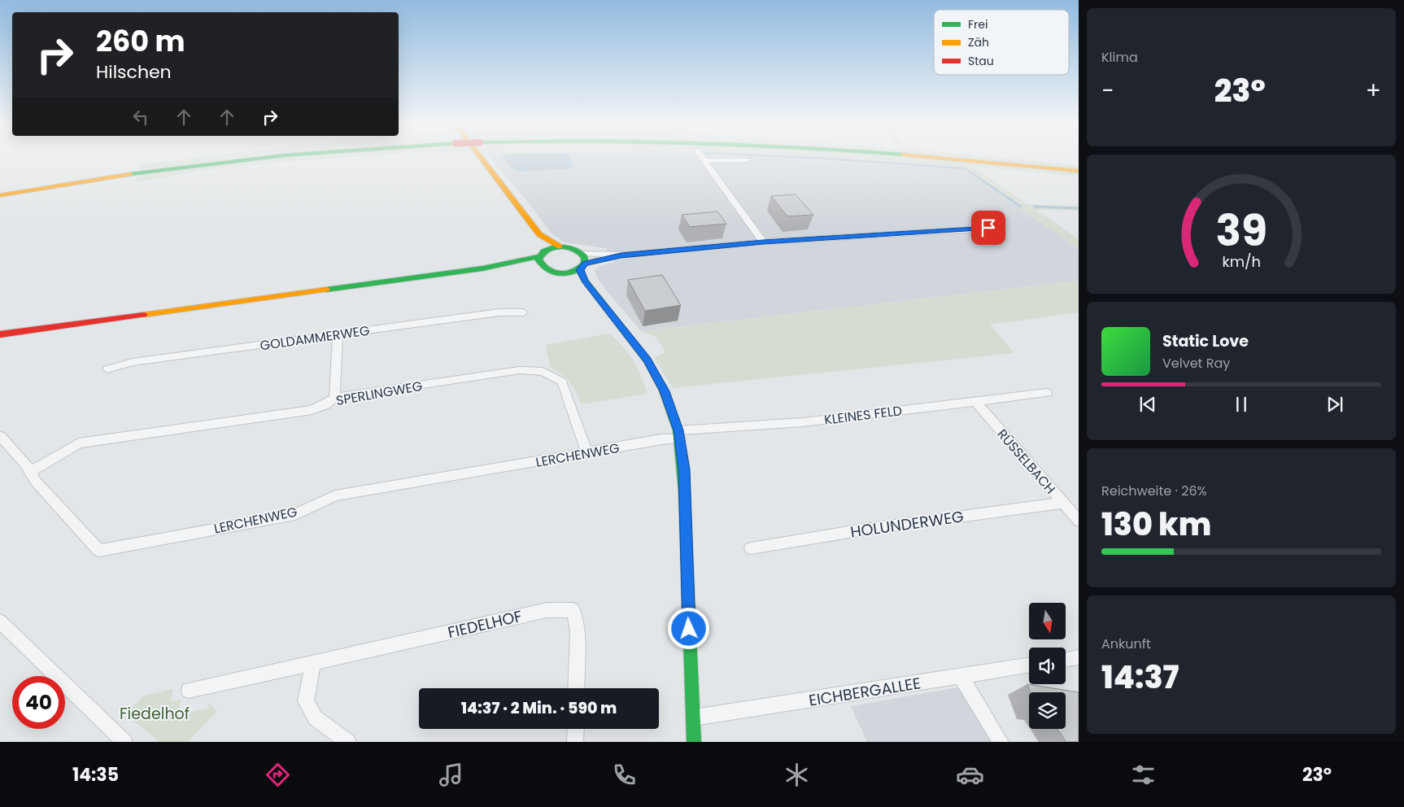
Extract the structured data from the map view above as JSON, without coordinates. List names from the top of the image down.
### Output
{
  "streets": {
    "street": [
      "GOLDAMMERWEG",
      "SPERLINGWEG",
      "KLEINES FELD",
      "LERCHENWEG",
      "RÜSSELBACH",
      "HOLUNDERWEG",
      "FIEDELHOF",
      "EICHBERGALLEE"
    ]
  },
  "crossings": [
    ["SPERLINGWEG", "LERCHENWEG"],
    ["KLEINES FELD", "LERCHENWEG"],
    ["KLEINES FELD", "RÜSSELBACH"],
    ["RÜSSELBACH", "HOLUNDERWEG"]
  ],
  "parks": ["Fiedelhof"],
  "legend": ["Frei", "Zäh", "Stau"],
  "north": "bottom",
  "page": {
    "tile": [
      "Klima",
      ["Reichweite · 26%", "130 km"],
      ["Ankunft", "14:37"]
    ],
    "turn": ["260 m", "Hilschen"],
    "heat": ["−", "23°", "+"],
    "song": ["Static Love", "Velvet Ray"],
    "limit": "40",
    "trip": "14:37 · 2 Min. · 590 m",
    "tabs": ["14:35", "23°"],
    "gauge": ["39", "km/h"]
  }
}
